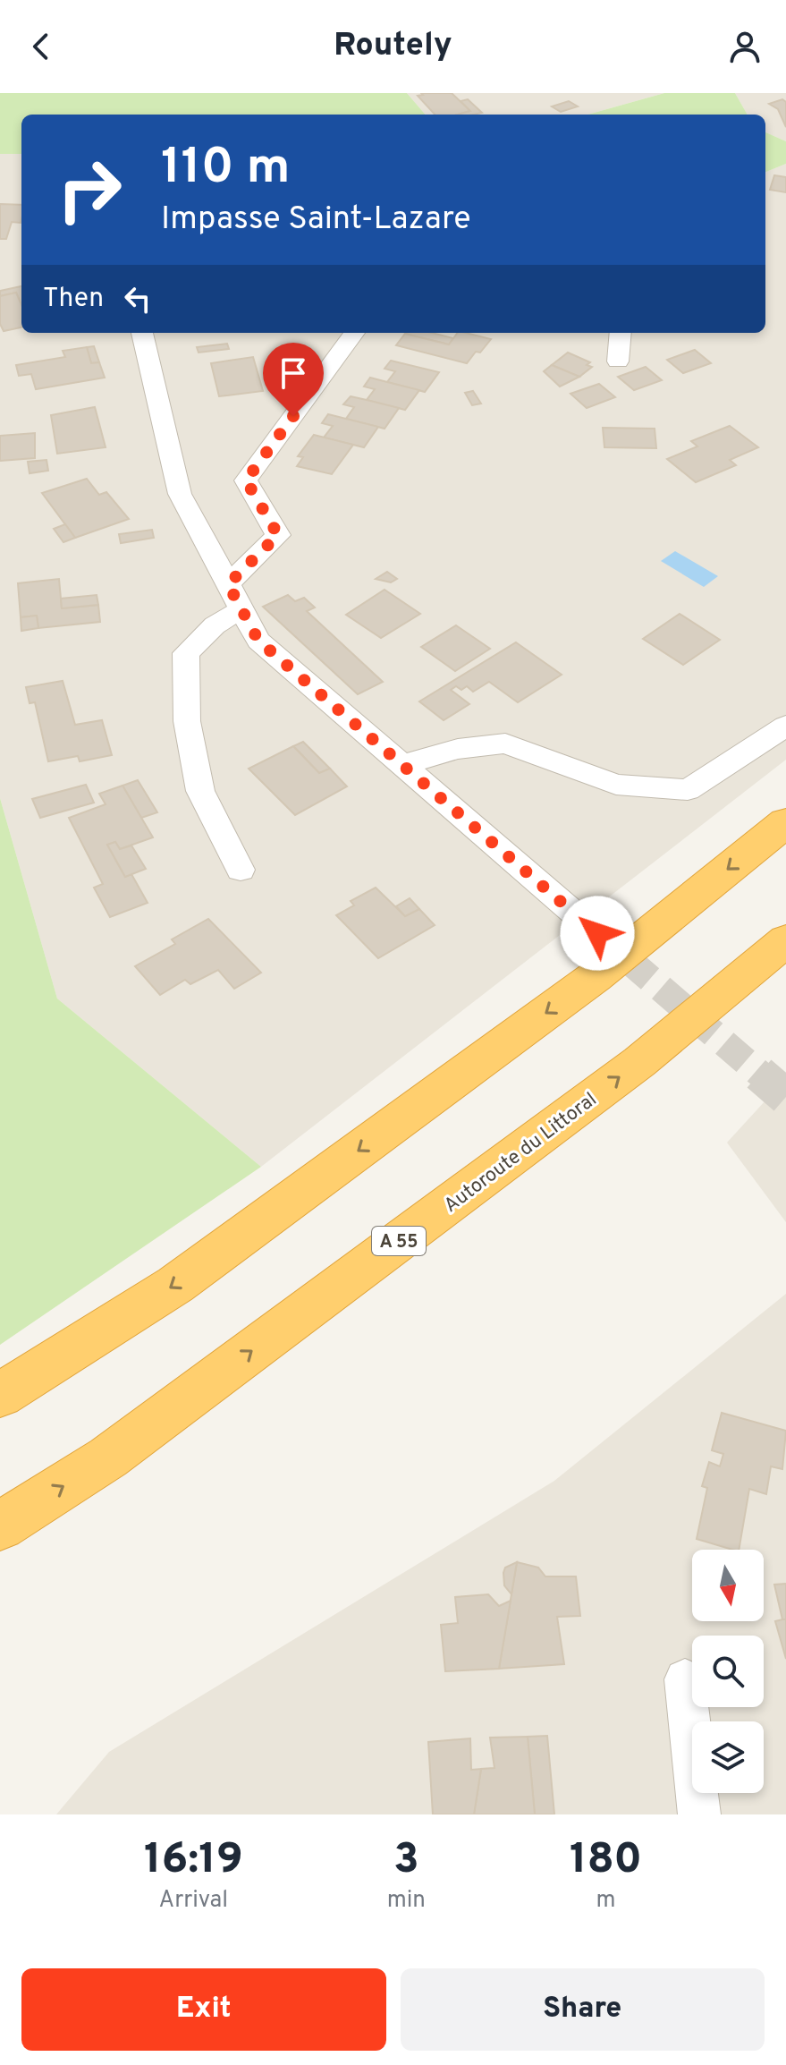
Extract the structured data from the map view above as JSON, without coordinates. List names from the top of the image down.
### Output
{
  "streets": {
    "highway": ["Autoroute du Littoral", "A 55"]
  },
  "north": "bottom",
  "page": {
    "header": "Routely",
    "turn": ["110 m", "Impasse Saint-Lazare"],
    "then": "Then",
    "eta": [
      "16:19",
      "Arrival",
      "3",
      "min",
      "180",
      "m"
    ],
    "buttons": ["Exit", "Share"]
  }
}
